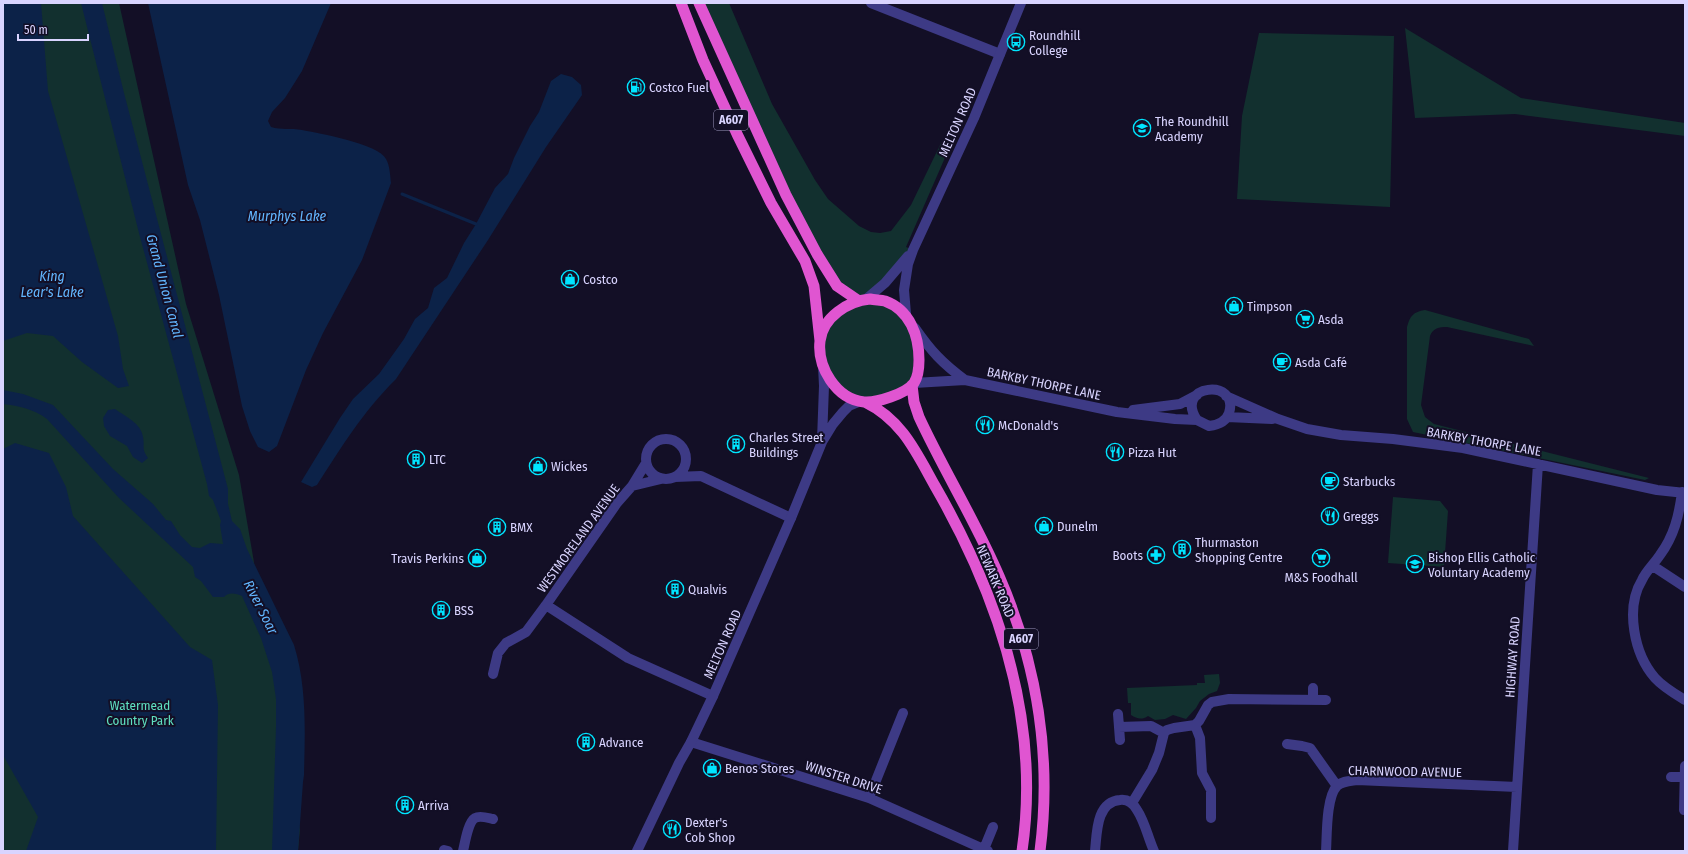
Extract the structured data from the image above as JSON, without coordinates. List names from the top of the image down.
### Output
{
  "streets": {
    "highway": ["A607", "NEWARK ROAD"],
    "street": [
      "MELTON ROAD",
      "BARKBY THORPE LANE",
      "WESTMORELAND AVENUE",
      "HIGHWAY ROAD",
      "CHARNWOOD AVENUE",
      "WINSTER DRIVE"
    ]
  },
  "crossings": [
    ["A607", "MELTON ROAD"],
    ["A607", "BARKBY THORPE LANE"],
    ["A607", "NEWARK ROAD"],
    ["MELTON ROAD", "BARKBY THORPE LANE"],
    ["MELTON ROAD", "WESTMORELAND AVENUE"],
    ["MELTON ROAD", "NEWARK ROAD"],
    ["MELTON ROAD", "WINSTER DRIVE"],
    ["BARKBY THORPE LANE", "NEWARK ROAD"],
    ["BARKBY THORPE LANE", "HIGHWAY ROAD"],
    ["HIGHWAY ROAD", "CHARNWOOD AVENUE"]
  ],
  "water": [
    "Murphys Lake",
    "King Lear's Lake",
    "Grand Union Canal",
    "River Soar"
  ],
  "parks": ["Watermead Country Park"],
  "places": {
    "bus stop": ["Roundhill College"],
    "fuel station": ["Costco Fuel"],
    "school or university": ["The Roundhill Academy", "Bishop Ellis Catholic Voluntary Academy"],
    "shop": [
      "Costco",
      "Timpson",
      "Wickes",
      "Dunelm",
      "Travis Perkins",
      "Benos Stores"
    ],
    "supermarket": ["Asda", "M&S Foodhall"],
    "cafe": ["Asda Café", "Starbucks"],
    "restaurant": [
      "McDonald's",
      "Pizza Hut",
      "Greggs",
      "Dexter's Cob Shop"
    ],
    "building": [
      "Charles Street Buildings",
      "LTC",
      "BMX",
      "Thurmaston Shopping Centre",
      "Qualvis",
      "BSS",
      "Advance",
      "Arriva"
    ],
    "pharmacy": ["Boots"]
  },
  "scale_bar": "50 m"
}
